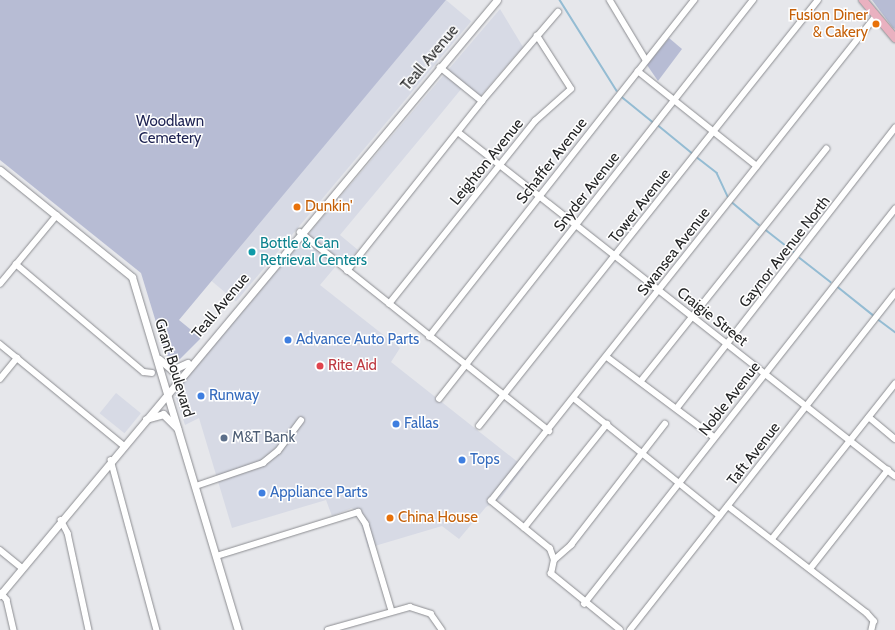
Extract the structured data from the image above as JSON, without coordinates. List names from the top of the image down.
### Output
{
  "streets": {
    "street": [
      "Teall Avenue",
      "Schaffer Avenue",
      "Leighton Avenue",
      "Snyder Avenue",
      "Tower Avenue",
      "Swansea Avenue",
      "Gaynor Avenue North",
      "Craigie Street",
      "Grant Boulevard",
      "Noble Avenue",
      "Taft Avenue"
    ]
  },
  "crossings": [
    ["Teall Avenue", "Grant Boulevard"],
    ["Schaffer Avenue", "Craigie Street"],
    ["Leighton Avenue", "Craigie Street"],
    ["Snyder Avenue", "Craigie Street"],
    ["Tower Avenue", "Craigie Street"],
    ["Swansea Avenue", "Craigie Street"],
    ["Gaynor Avenue North", "Craigie Street"],
    ["Craigie Street", "Noble Avenue"],
    ["Craigie Street", "Taft Avenue"]
  ],
  "parks": ["Woodlawn Cemetery"],
  "places": [
    "Fusion Diner & Cakery",
    "Dunkin'",
    "Bottle & Can Retrieval Centers",
    "Advance Auto Parts",
    "Rite Aid",
    "Runway",
    "Fallas",
    "M&T Bank",
    "Tops",
    "Appliance Parts",
    "China House"
  ]
}
